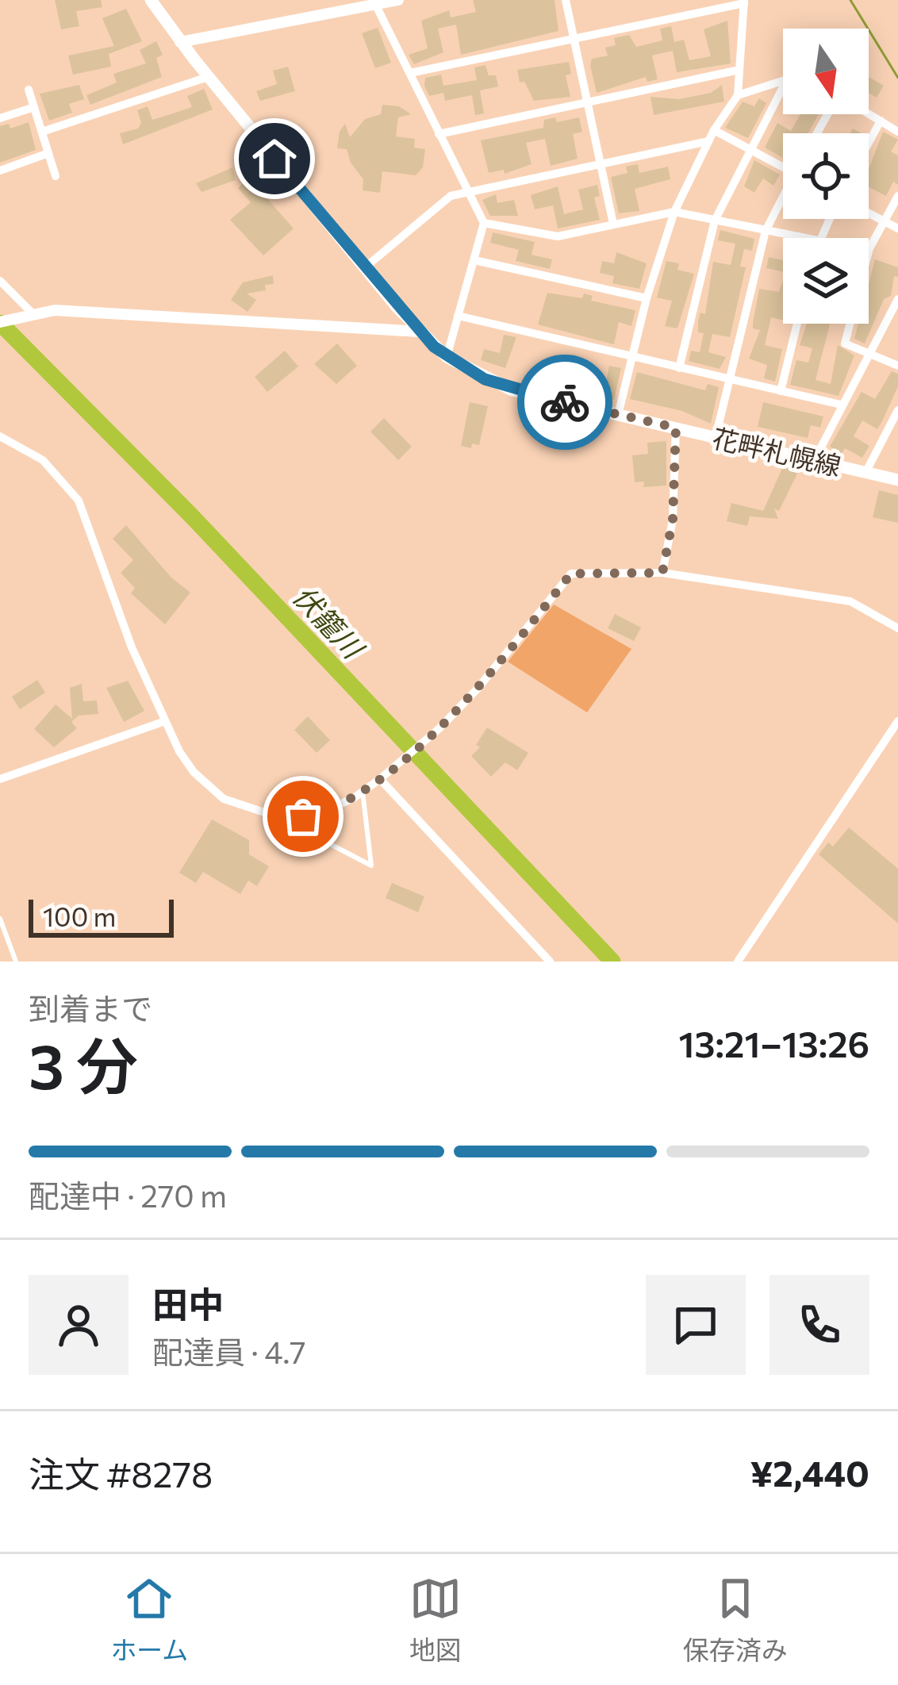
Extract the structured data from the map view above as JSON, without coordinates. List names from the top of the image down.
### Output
{
  "streets": {
    "main road": ["花畔札幌線"]
  },
  "water": ["伏籠川"],
  "scale_bar": "100 m",
  "north": "bottom",
  "page": {
    "scale": "100 m",
    "heading": ["3 分", "到着まで", "13:21–13:26"],
    "panel": [
      "田中",
      "配達員 · 4.7",
      "注文 #8278",
      "¥2,440"
    ],
    "bar": "配達中 · 270 m",
    "tabs": ["ホーム", "地図", "保存済み"]
  }
}
